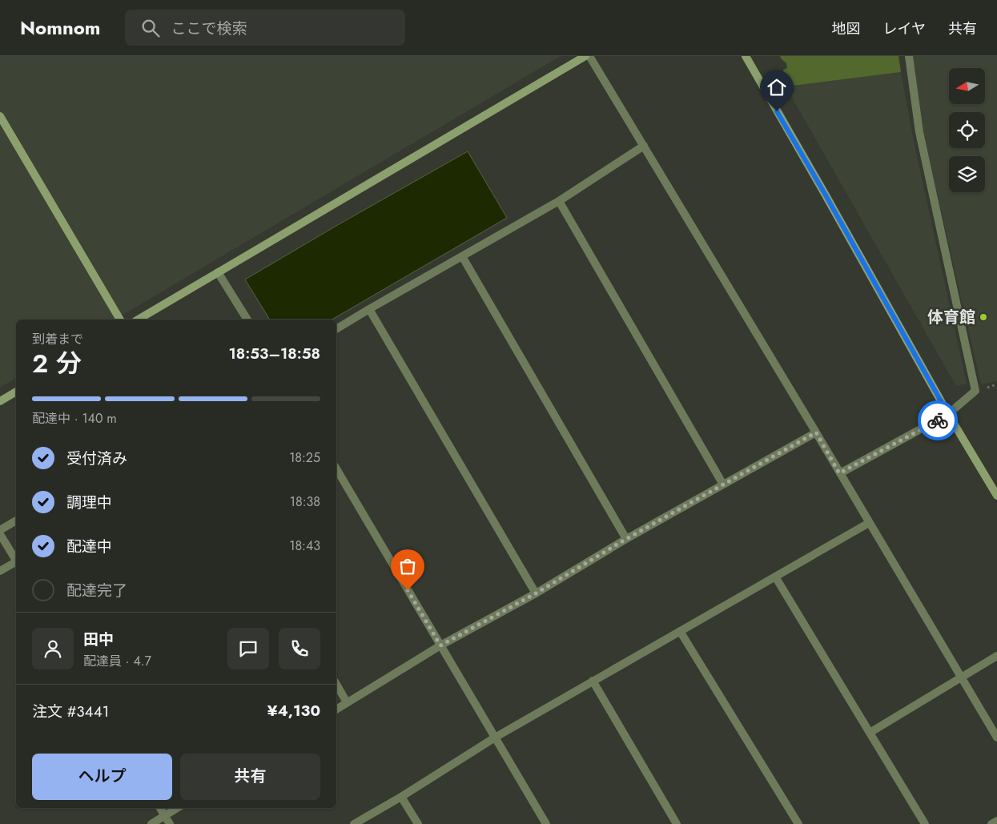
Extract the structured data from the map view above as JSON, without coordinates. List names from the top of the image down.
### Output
{
  "places": ["体育館"],
  "north": "left",
  "page": {
    "header": "Nomnom",
    "search": "ここで検索",
    "nav": ["地図", "レイヤ", "共有"],
    "heading": ["2 分", "到着まで", "18:53–18:58"],
    "panel": [
      "田中",
      "配達員 · 4.7",
      "注文 #3441",
      "¥4,130"
    ],
    "bar": "配達中 · 140 m",
    "list": [
      ["受付済み", "18:25"],
      ["調理中", "18:38"],
      ["配達中", "18:43"],
      "配達完了"
    ],
    "buttons": ["ヘルプ", "共有"]
  }
}
